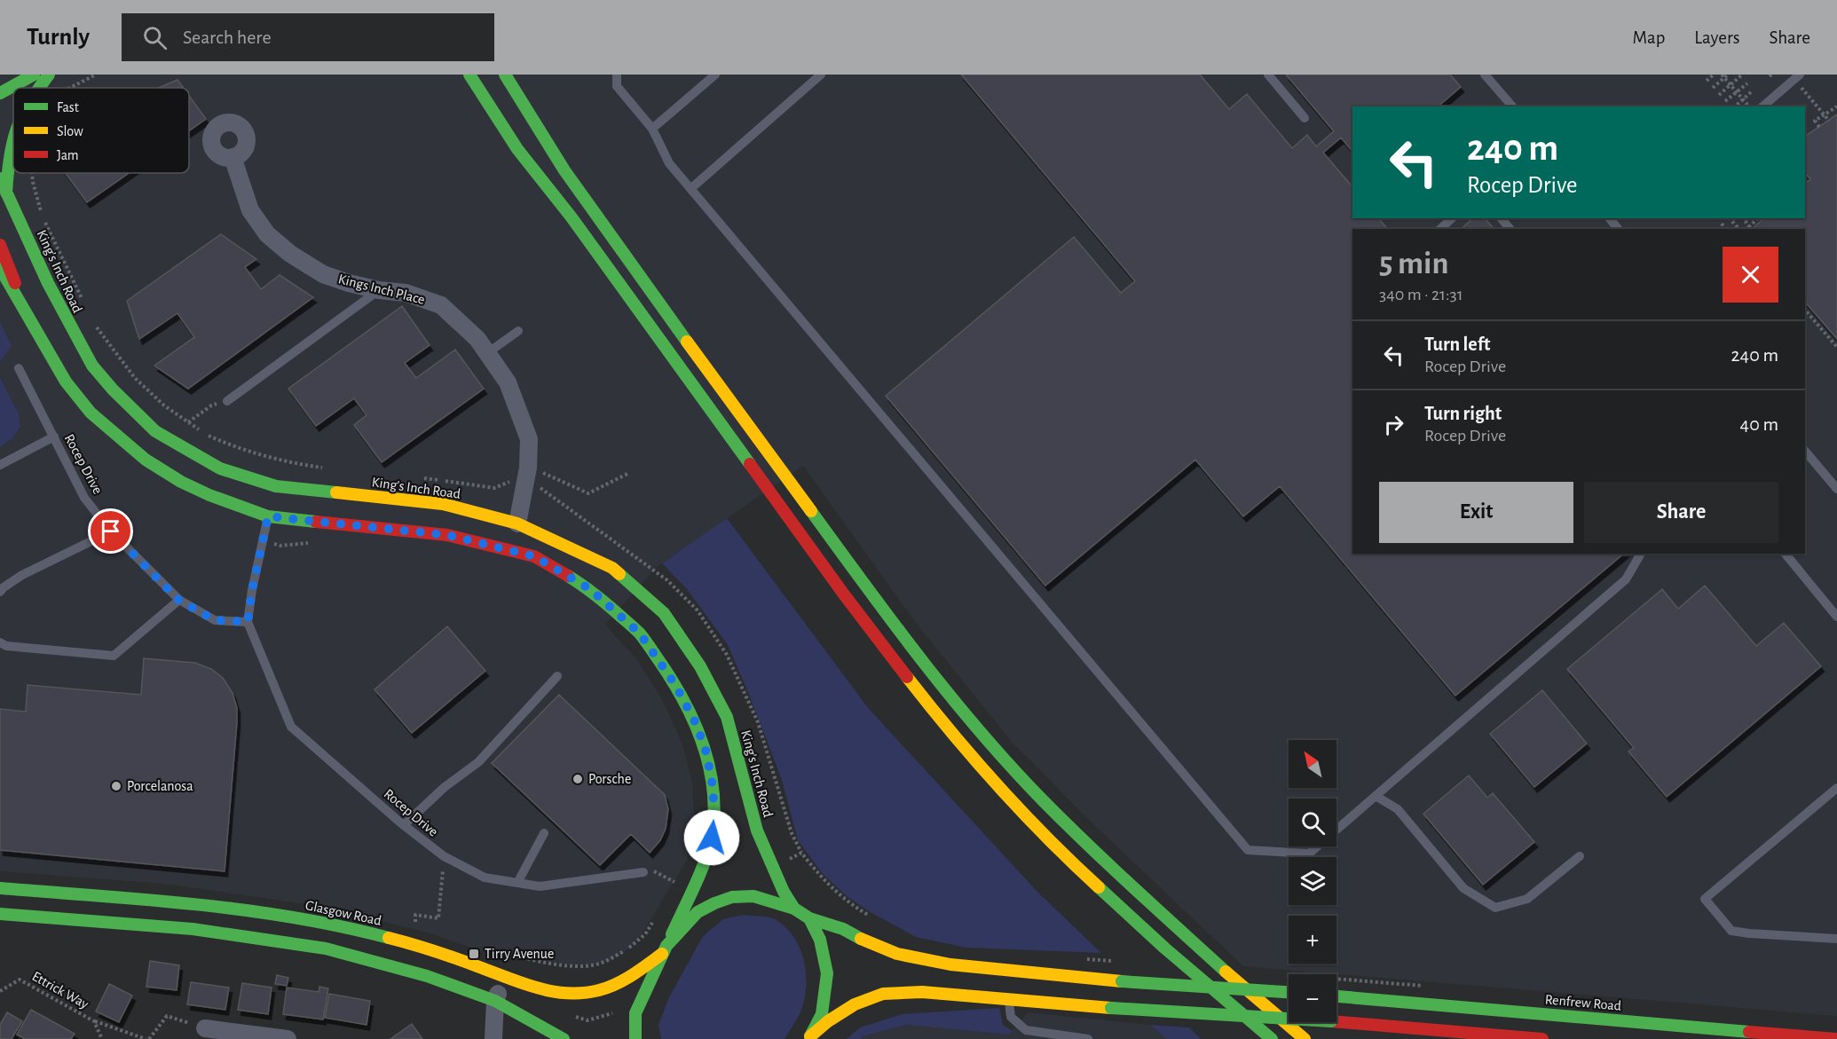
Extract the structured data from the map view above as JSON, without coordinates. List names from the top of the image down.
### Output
{
  "streets": {
    "main road": ["King's Inch Road", "Glasgow Road", "Renfrew Road"],
    "street": ["Kings Inch Place"],
    "lane": ["Rocep Drive"],
    "path": ["Ettrick Way"]
  },
  "crossings": [
    ["King's Inch Road", "Kings Inch Place"]
  ],
  "places": {
    "other": ["Porsche", "Porcelanosa"],
    "transit": ["Tirry Avenue"]
  },
  "legend": ["Fast", "Slow", "Jam"],
  "north": "top left",
  "page": {
    "header": "Turnly",
    "search": "Search here",
    "nav": ["Map", "Layers", "Share"],
    "turn": ["240 m", "Rocep Drive"],
    "heading": ["5 min", "340 m · 21:31"],
    "list": [
      {
        "name": "Turn left",
        "note": "Rocep Drive",
        "value": "240 m"
      },
      {
        "name": "Turn right",
        "note": "Rocep Drive",
        "value": "40 m"
      }
    ],
    "buttons": ["Exit", "Share"],
    "map_buttons": ["+", "−"]
  }
}
